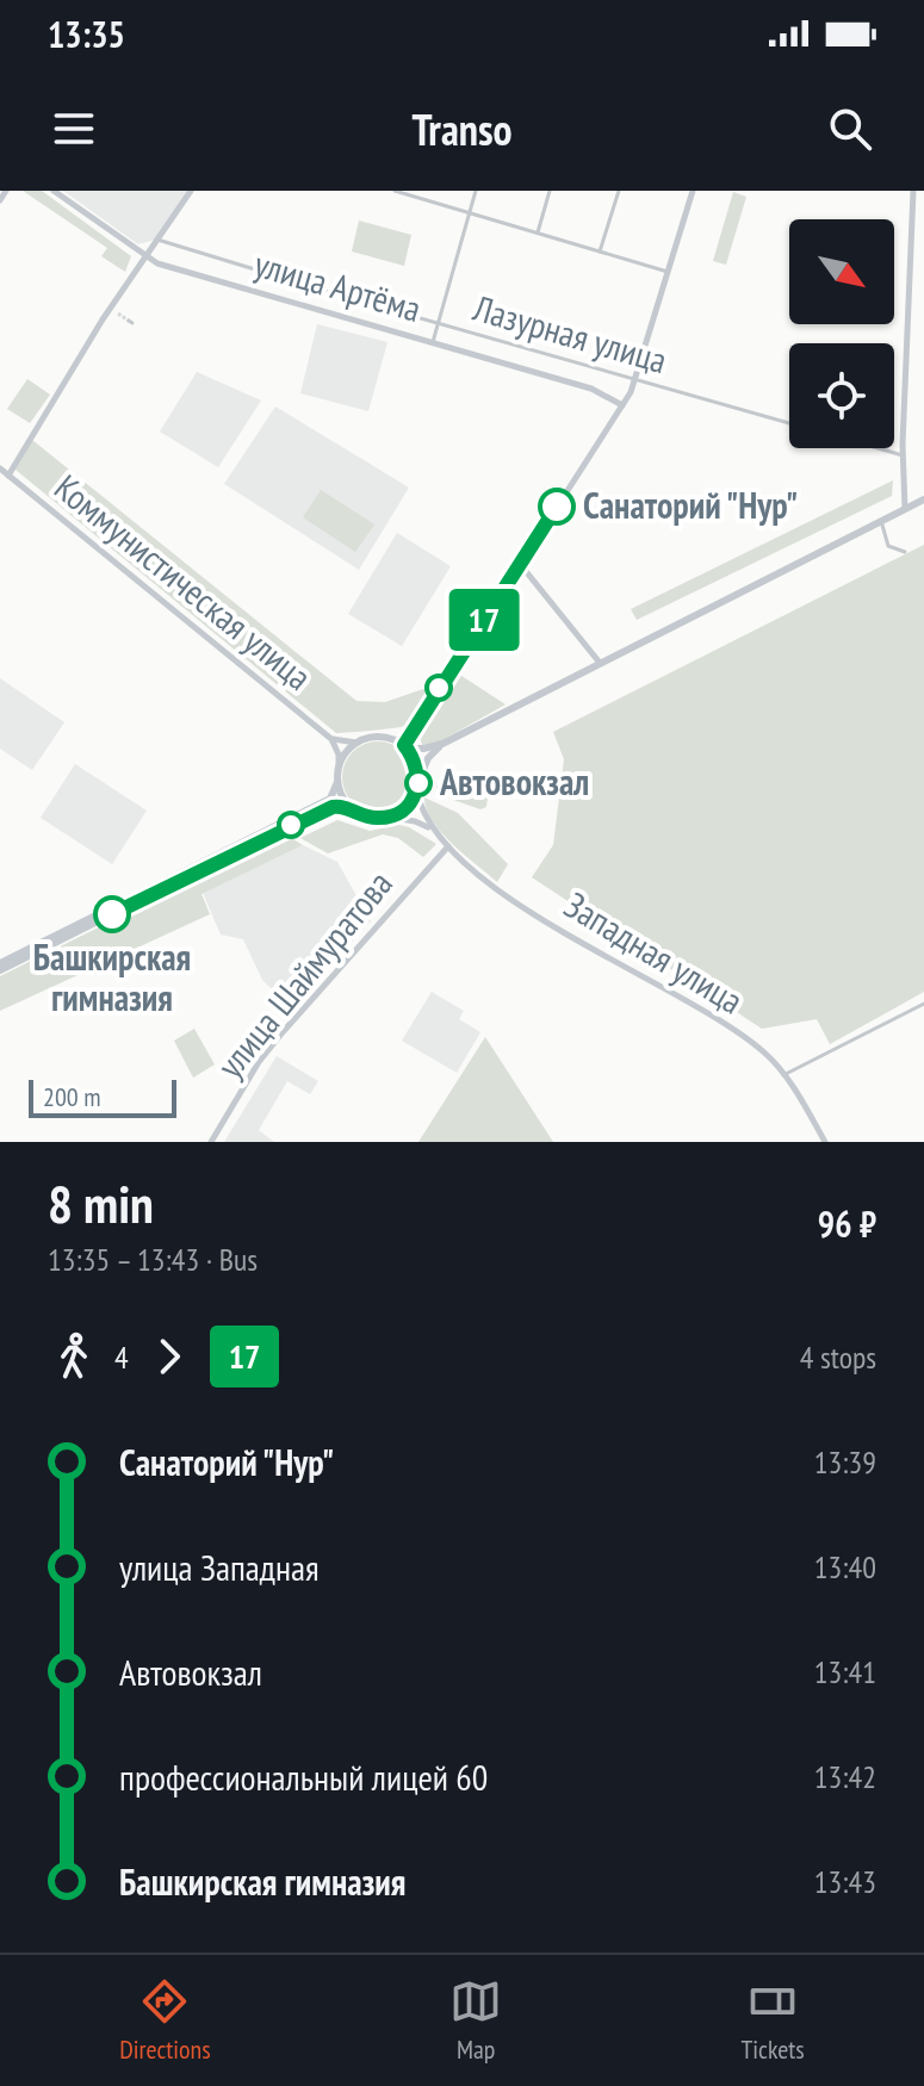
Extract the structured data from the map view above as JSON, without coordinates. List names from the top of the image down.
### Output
{
  "streets": {
    "main road": [
      "улица Артёма",
      "Коммунистическая улица",
      "Западная улица",
      "улица Шаймуратова"
    ],
    "street": ["Лазурная улица"]
  },
  "crossings": [
    ["Западная улица", "улица Шаймуратова"]
  ],
  "places": ["Санаторий \"Нур\"", "Автовокзал", "Башкирская гимназия"],
  "lines": ["bus line 17"],
  "scale_bar": "200 m",
  "north": "bottom right",
  "page": {
    "status": "13:35",
    "header": "Transo",
    "on_map": "17",
    "scale": "200 m",
    "heading": ["8 min", "13:35 – 13:43 · Bus", "96 ₽"],
    "legs": ["4", "17", "4 stops"],
    "list": [
      {
        "name": "Санаторий \"Нур\"",
        "value": "13:39"
      },
      {
        "name": "улица Западная",
        "value": "13:40"
      },
      {
        "name": "Автовокзал",
        "value": "13:41"
      },
      {
        "name": "профессиональный лицей 60",
        "value": "13:42"
      },
      {
        "name": "Башкирская гимназия",
        "value": "13:43"
      }
    ],
    "tabs": ["Directions", "Map", "Tickets"]
  }
}
